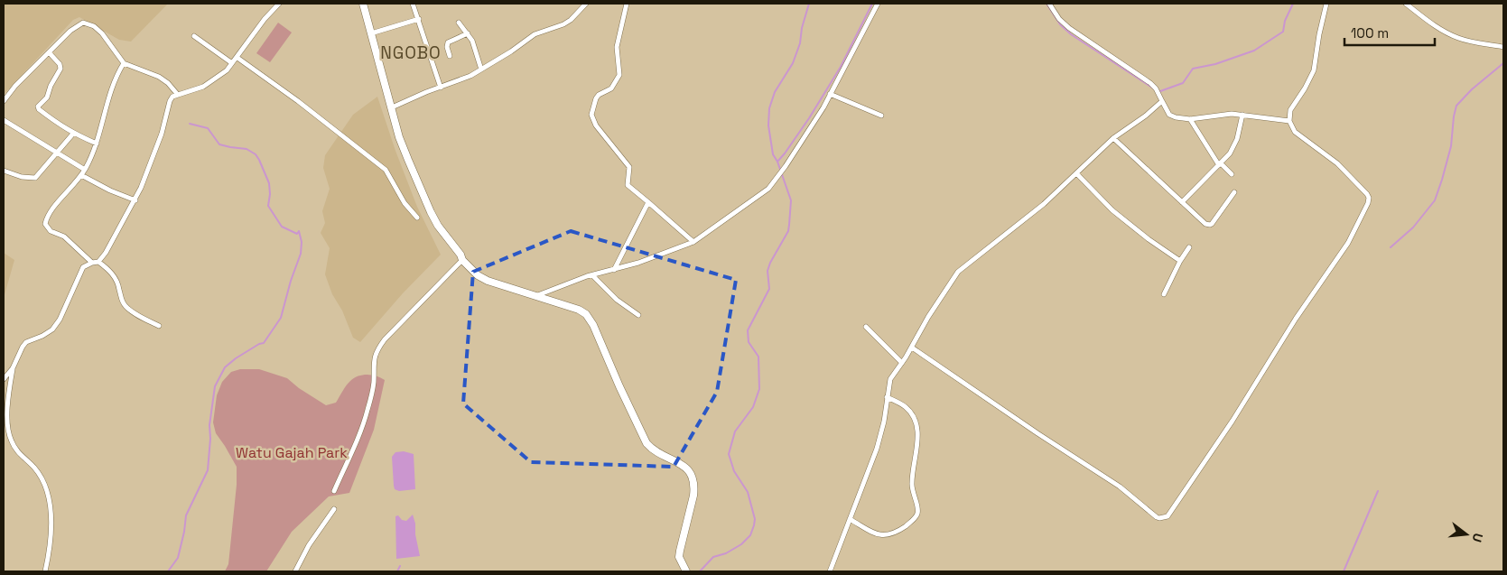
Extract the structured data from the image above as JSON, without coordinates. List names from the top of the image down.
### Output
{
  "districts": ["NGOBO"],
  "parks": ["Watu Gajah Park"],
  "scale_bar": "100 m",
  "north": "right"
}
